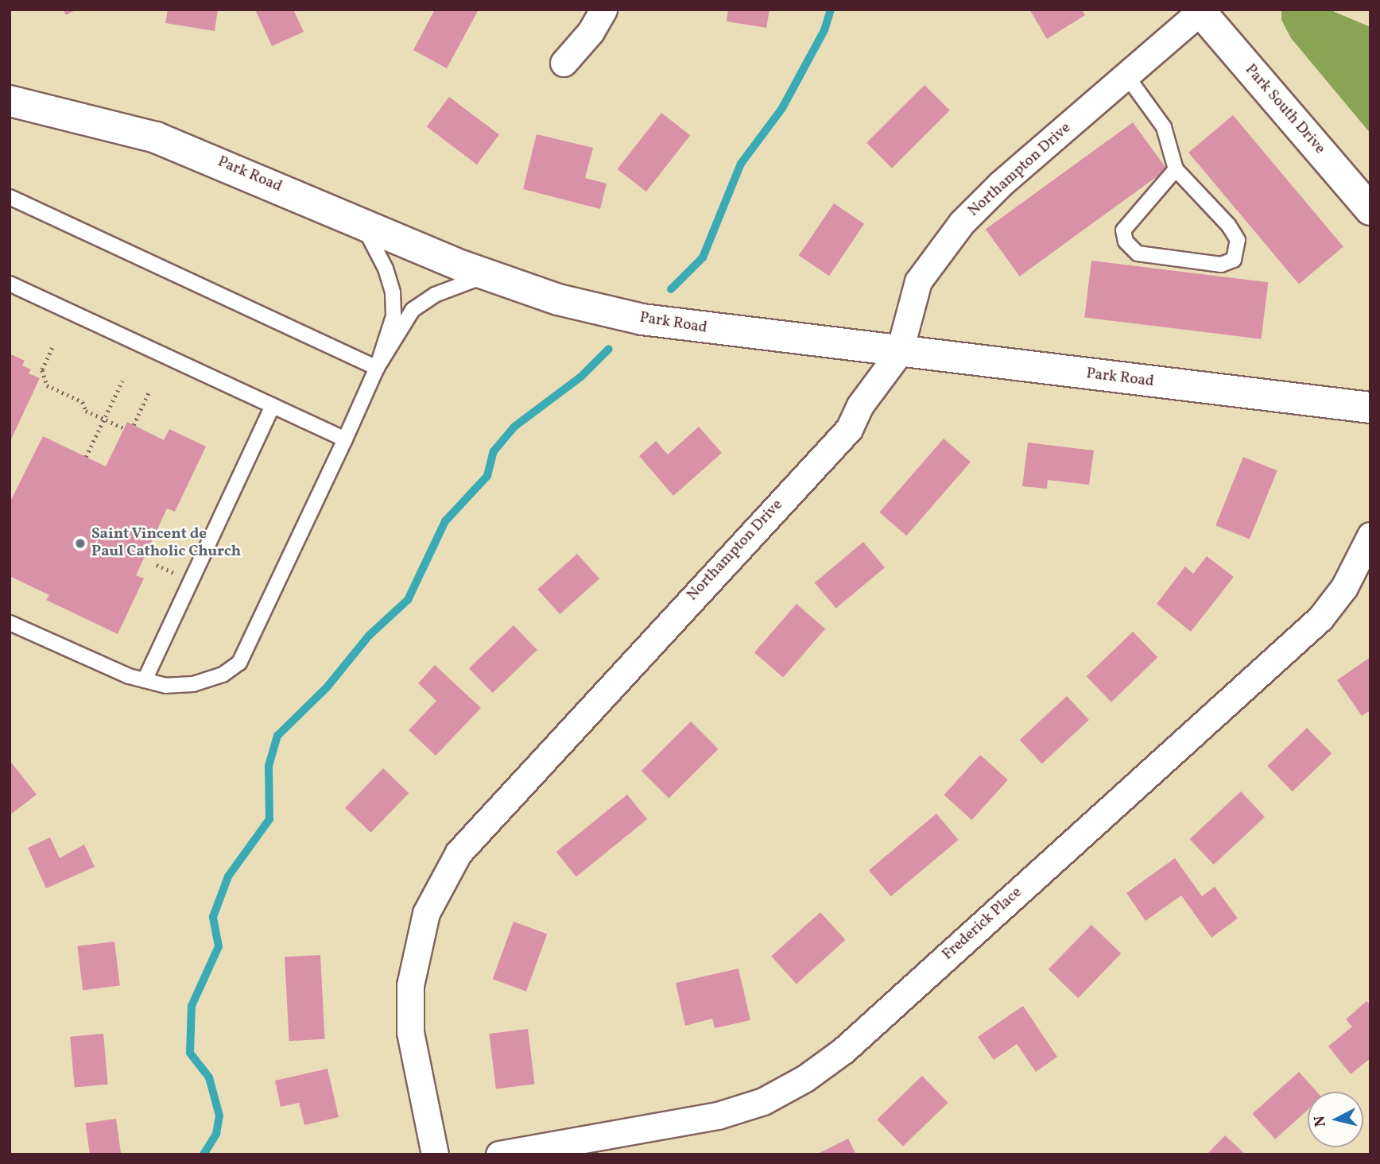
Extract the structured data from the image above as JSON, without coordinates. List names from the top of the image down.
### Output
{
  "streets": {
    "main road": ["Park South Drive", "Park Road"],
    "street": ["Northampton Drive", "Frederick Place"]
  },
  "crossings": [
    ["Park South Drive", "Northampton Drive"],
    ["Northampton Drive", "Park Road"]
  ],
  "places": ["Saint Vincent de Paul Catholic Church"],
  "north": "left"
}
